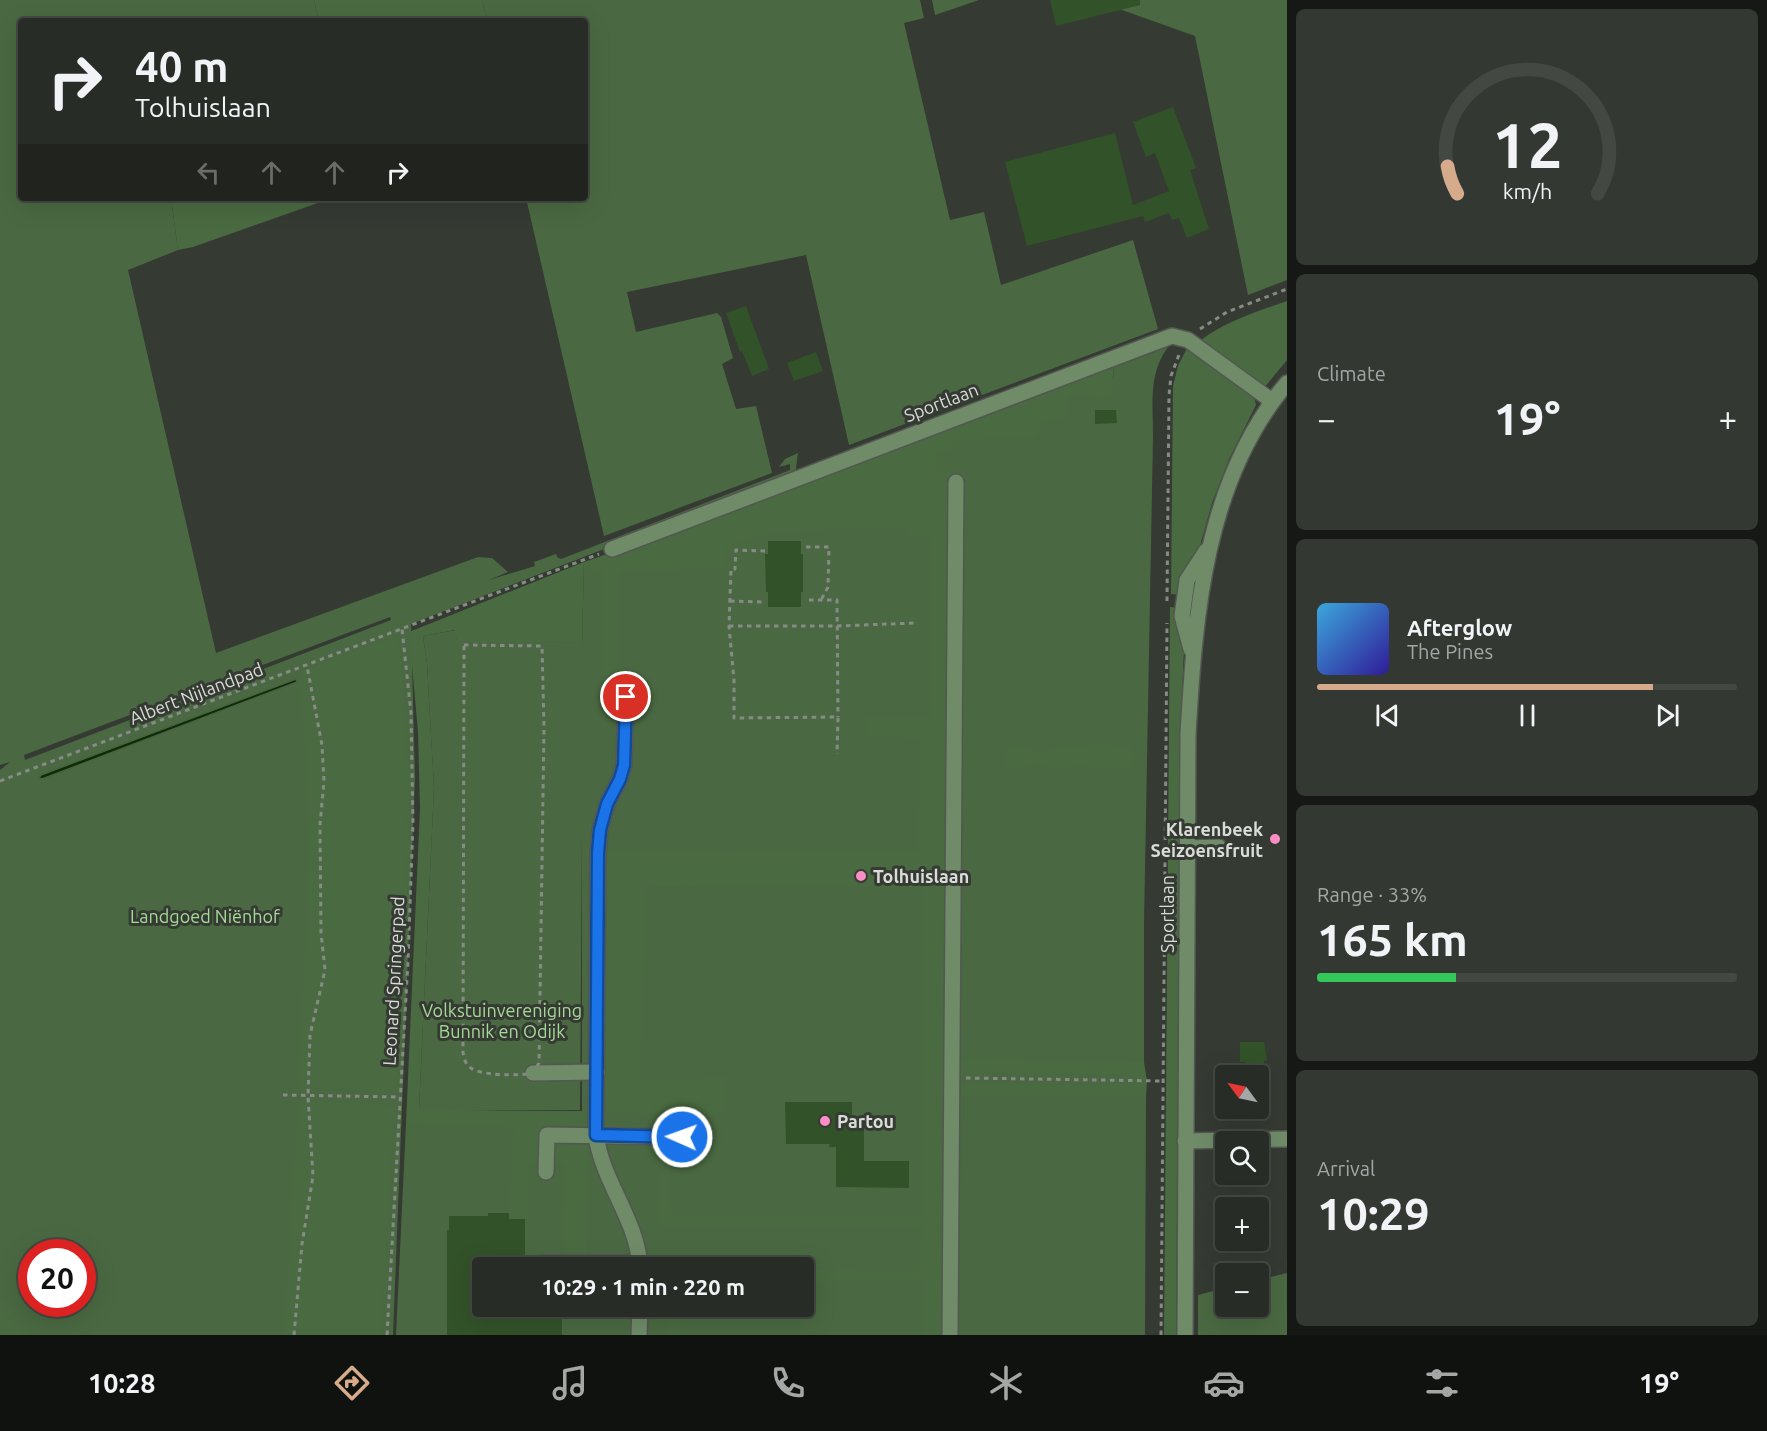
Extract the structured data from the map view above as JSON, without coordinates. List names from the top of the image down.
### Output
{
  "streets": {
    "street": ["Sportlaan"],
    "path": ["Albert Nijlandpad", "Leonard Springerpad"]
  },
  "crossings": [
    ["Sportlaan", "Albert Nijlandpad"],
    ["Albert Nijlandpad", "Leonard Springerpad"]
  ],
  "parks": ["Landgoed Niënhof", "Volkstuinvereniging Bunnik en Odijk"],
  "places": ["Klarenbeek Seizoensfruit", "Tolhuislaan", "Partou"],
  "north": "top left",
  "page": {
    "turn": ["40 m", "Tolhuislaan"],
    "tile": [
      "Climate",
      ["Range · 33%", "165 km"],
      ["Arrival", "10:29"]
    ],
    "heat": ["−", "19°", "+"],
    "song": ["Afterglow", "The Pines"],
    "map_buttons": ["+", "−"],
    "limit": "20",
    "trip": "10:29 · 1 min · 220 m",
    "tabs": ["10:28", "19°"],
    "gauge": ["12", "km/h"]
  }
}
